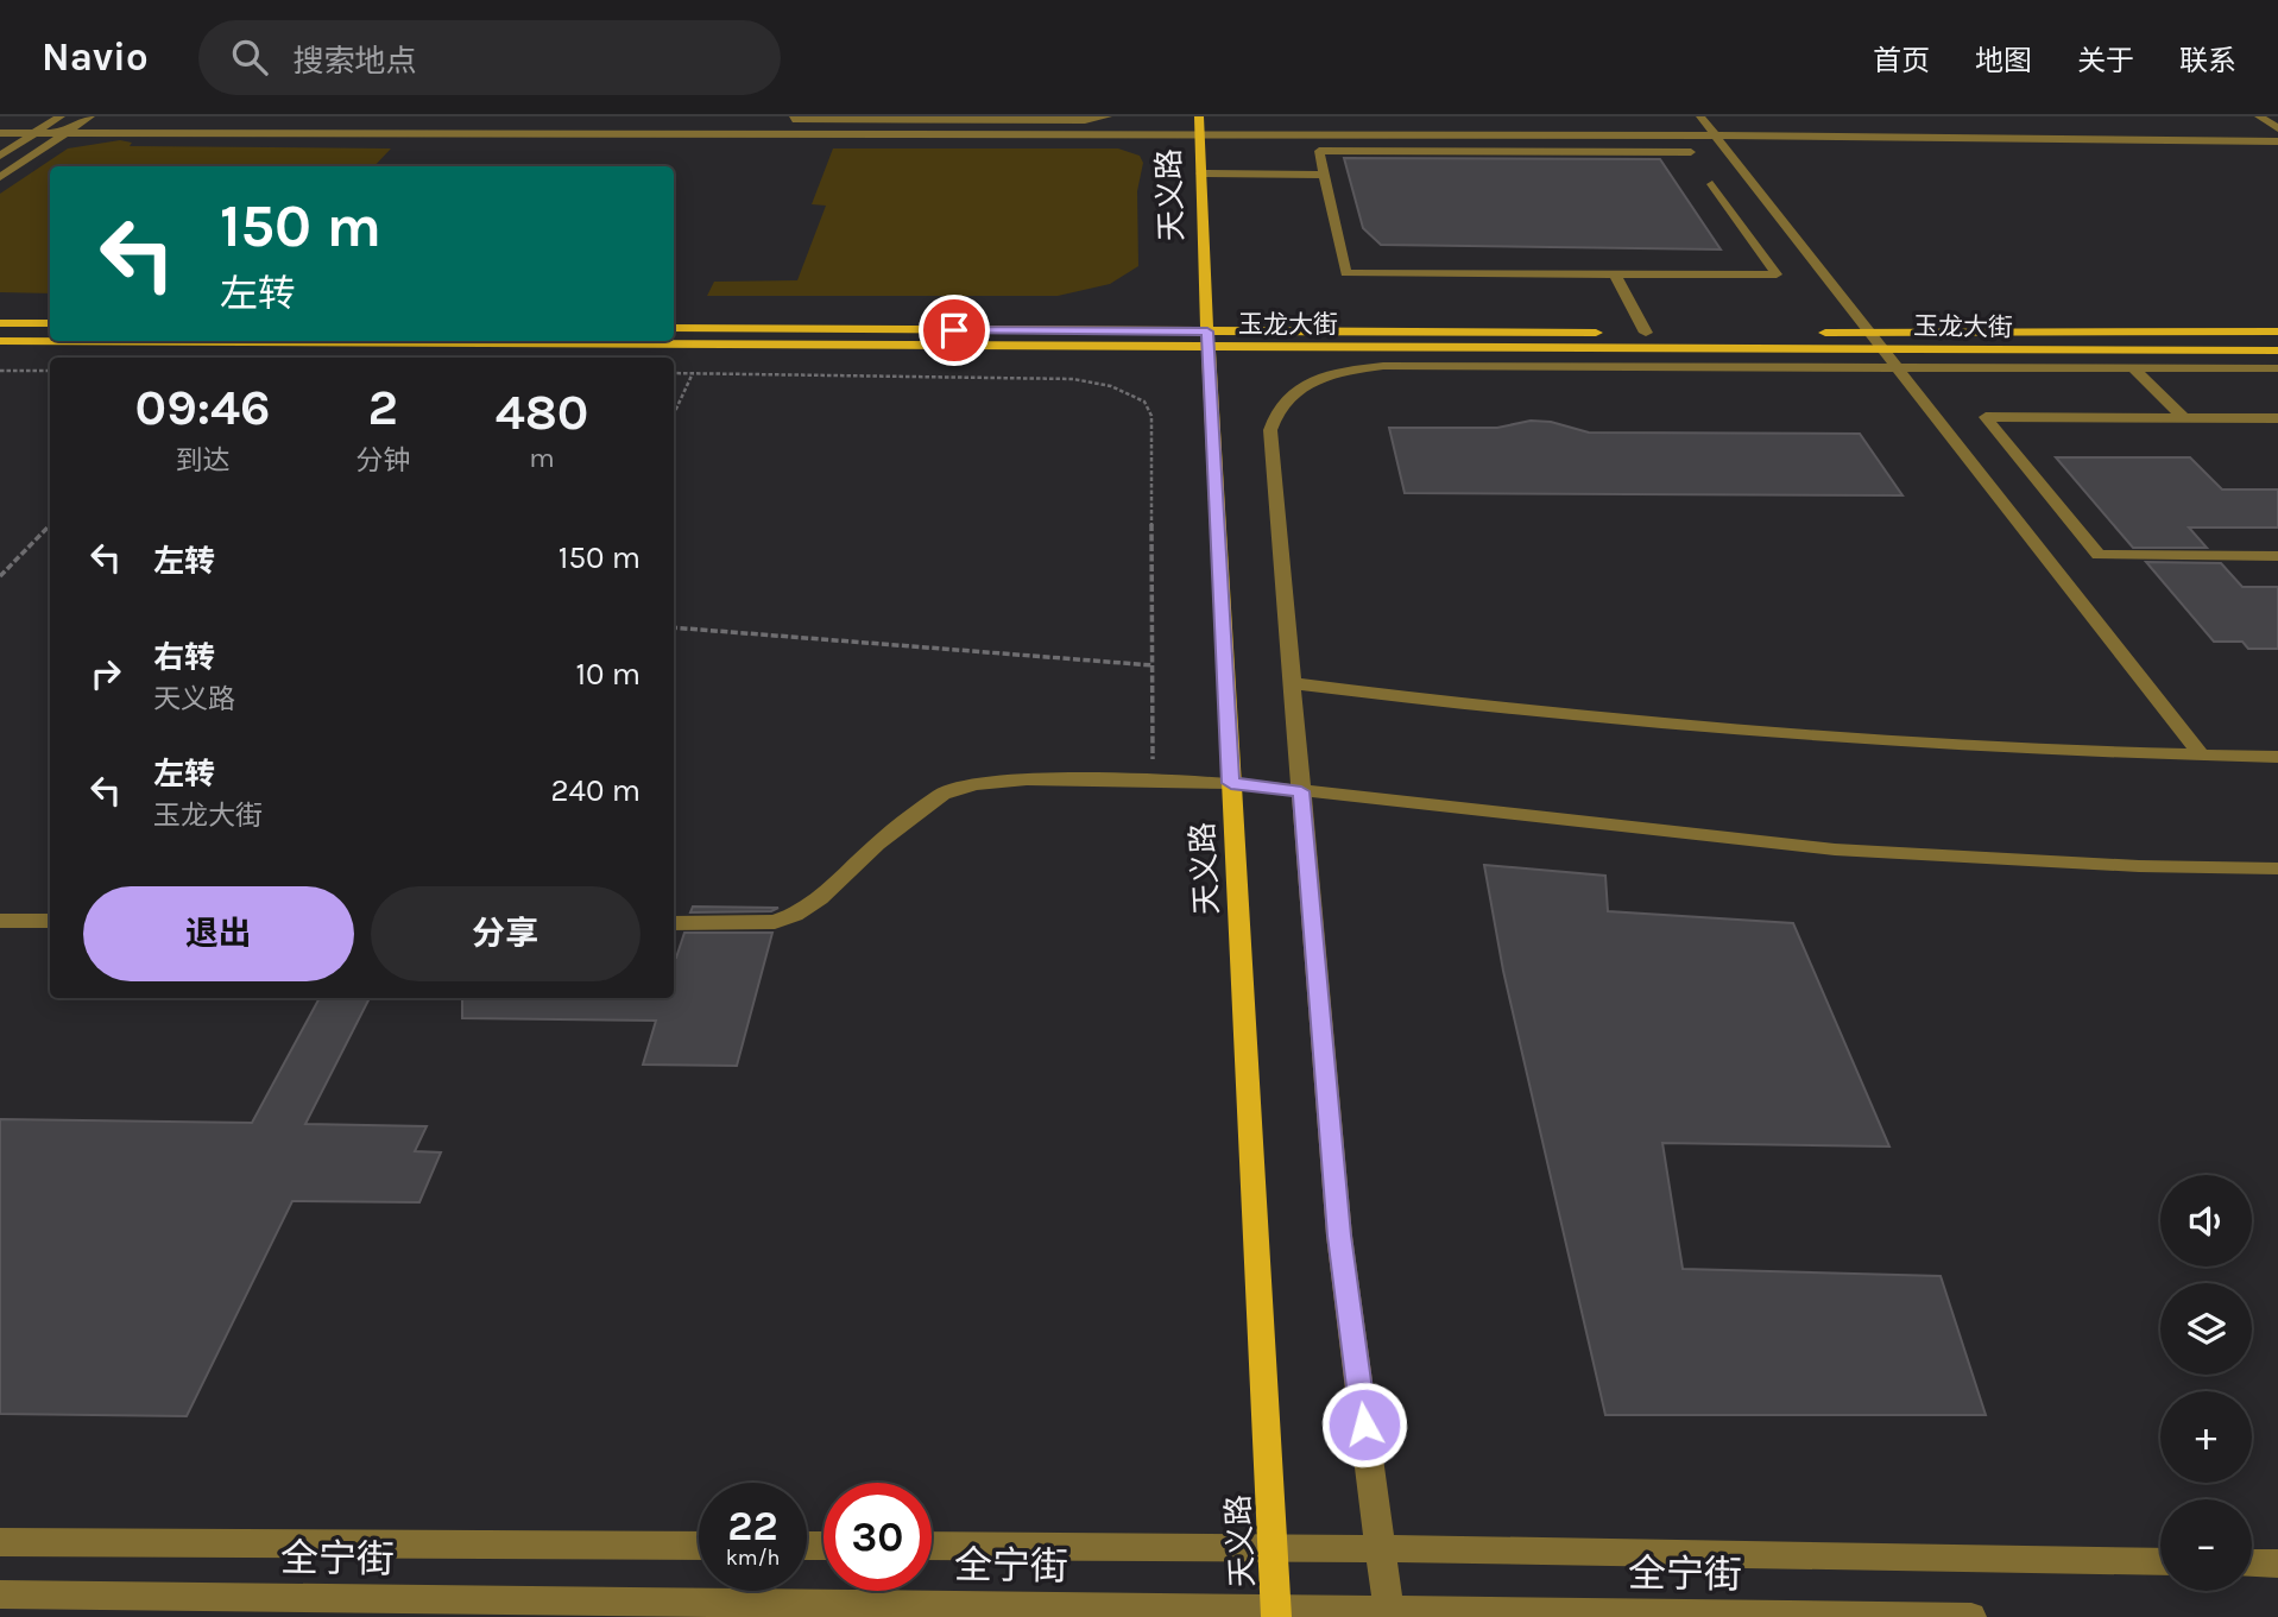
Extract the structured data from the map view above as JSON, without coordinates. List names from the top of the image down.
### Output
{
  "streets": {
    "main road": ["天义路", "玉龙大街"],
    "street": ["全宁街"]
  },
  "crossings": [
    ["天义路", "玉龙大街"],
    ["天义路", "全宁街"]
  ],
  "page": {
    "header": "Navio",
    "search": "搜索地点",
    "nav": [
      "首页",
      "地图",
      "关于",
      "联系"
    ],
    "turn": ["150 m", "左转"],
    "eta": [
      "09:46",
      "到达",
      "2",
      "分钟",
      "480",
      "m"
    ],
    "list": [
      {
        "name": "左转",
        "value": "150 m"
      },
      {
        "name": "右转",
        "note": "天义路",
        "value": "10 m"
      },
      {
        "name": "左转",
        "note": "玉龙大街",
        "value": "240 m"
      }
    ],
    "buttons": ["退出", "分享"],
    "map_buttons": ["+", "−"],
    "speed": "22 km/h",
    "limit": "30"
  }
}
